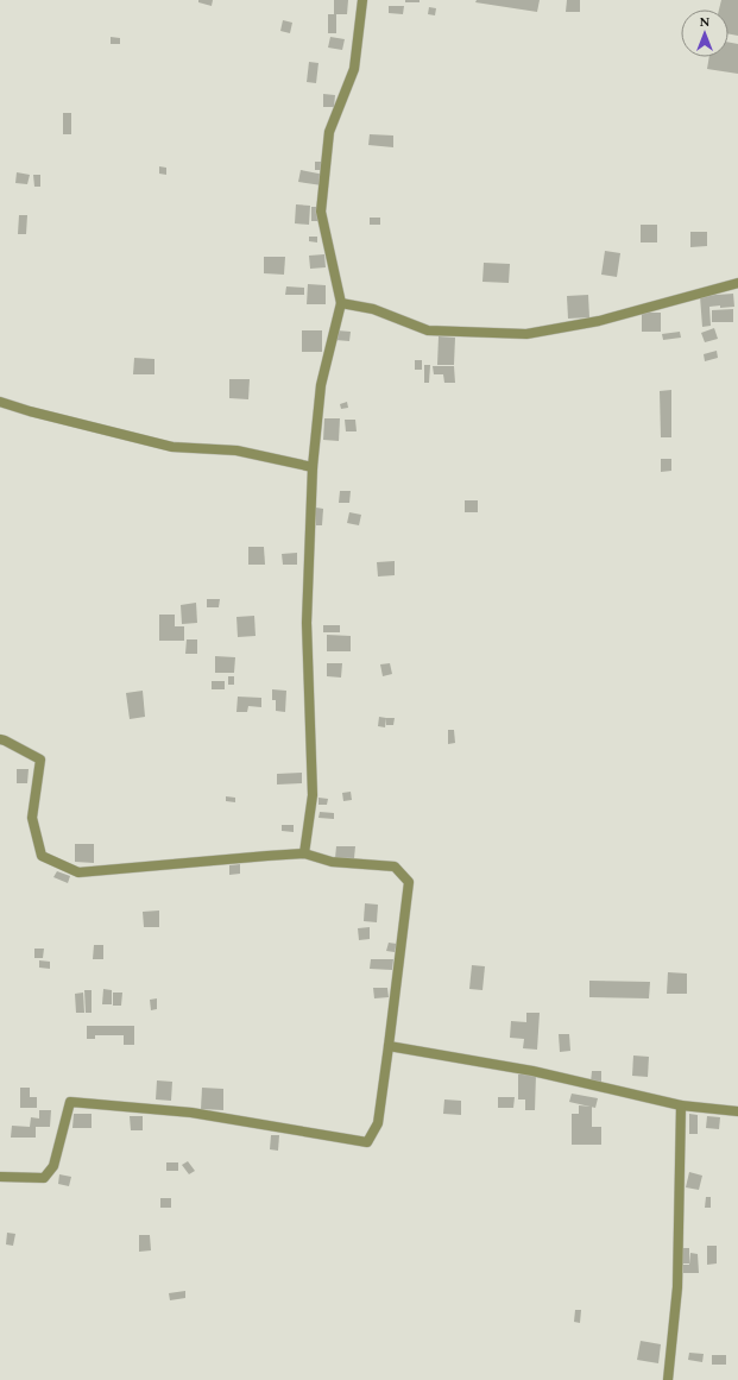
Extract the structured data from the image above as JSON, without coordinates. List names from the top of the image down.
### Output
{
  "north": "top"
}
